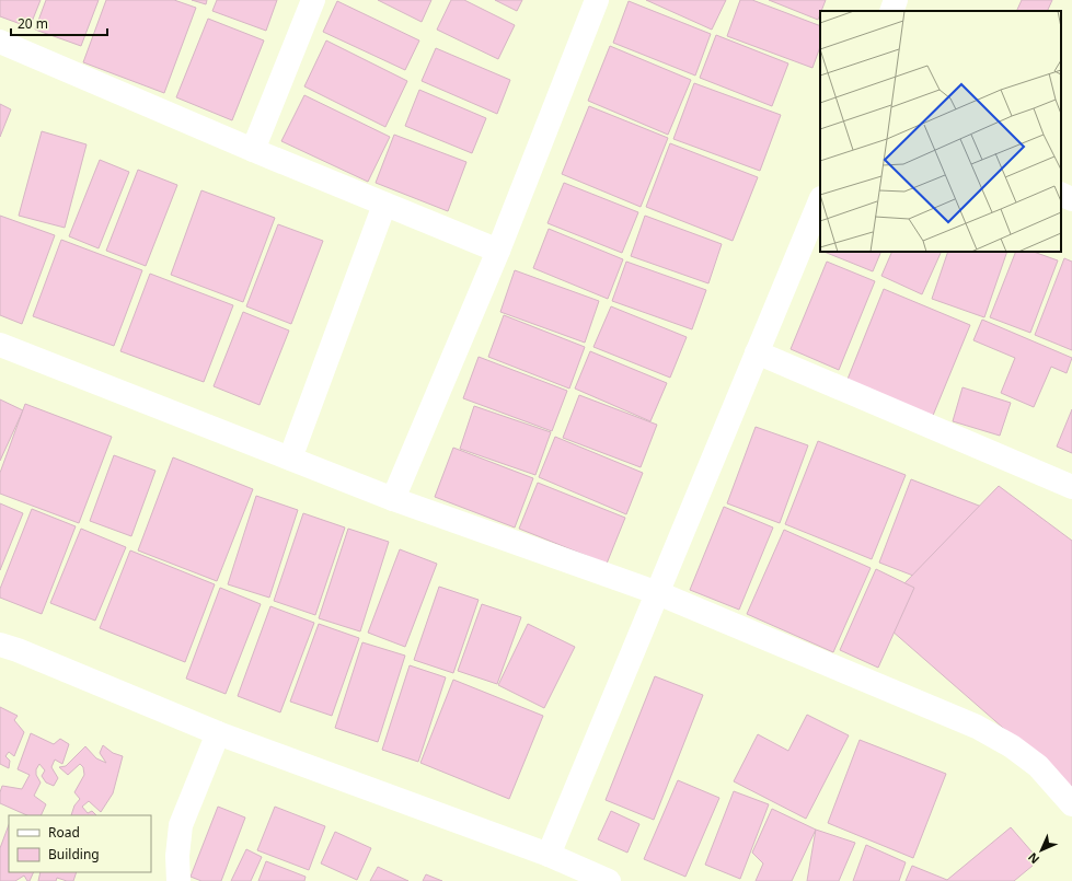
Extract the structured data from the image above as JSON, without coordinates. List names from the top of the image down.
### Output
{
  "legend": ["Road", "Building"],
  "scale_bar": "20 m",
  "north": "bottom left"
}
